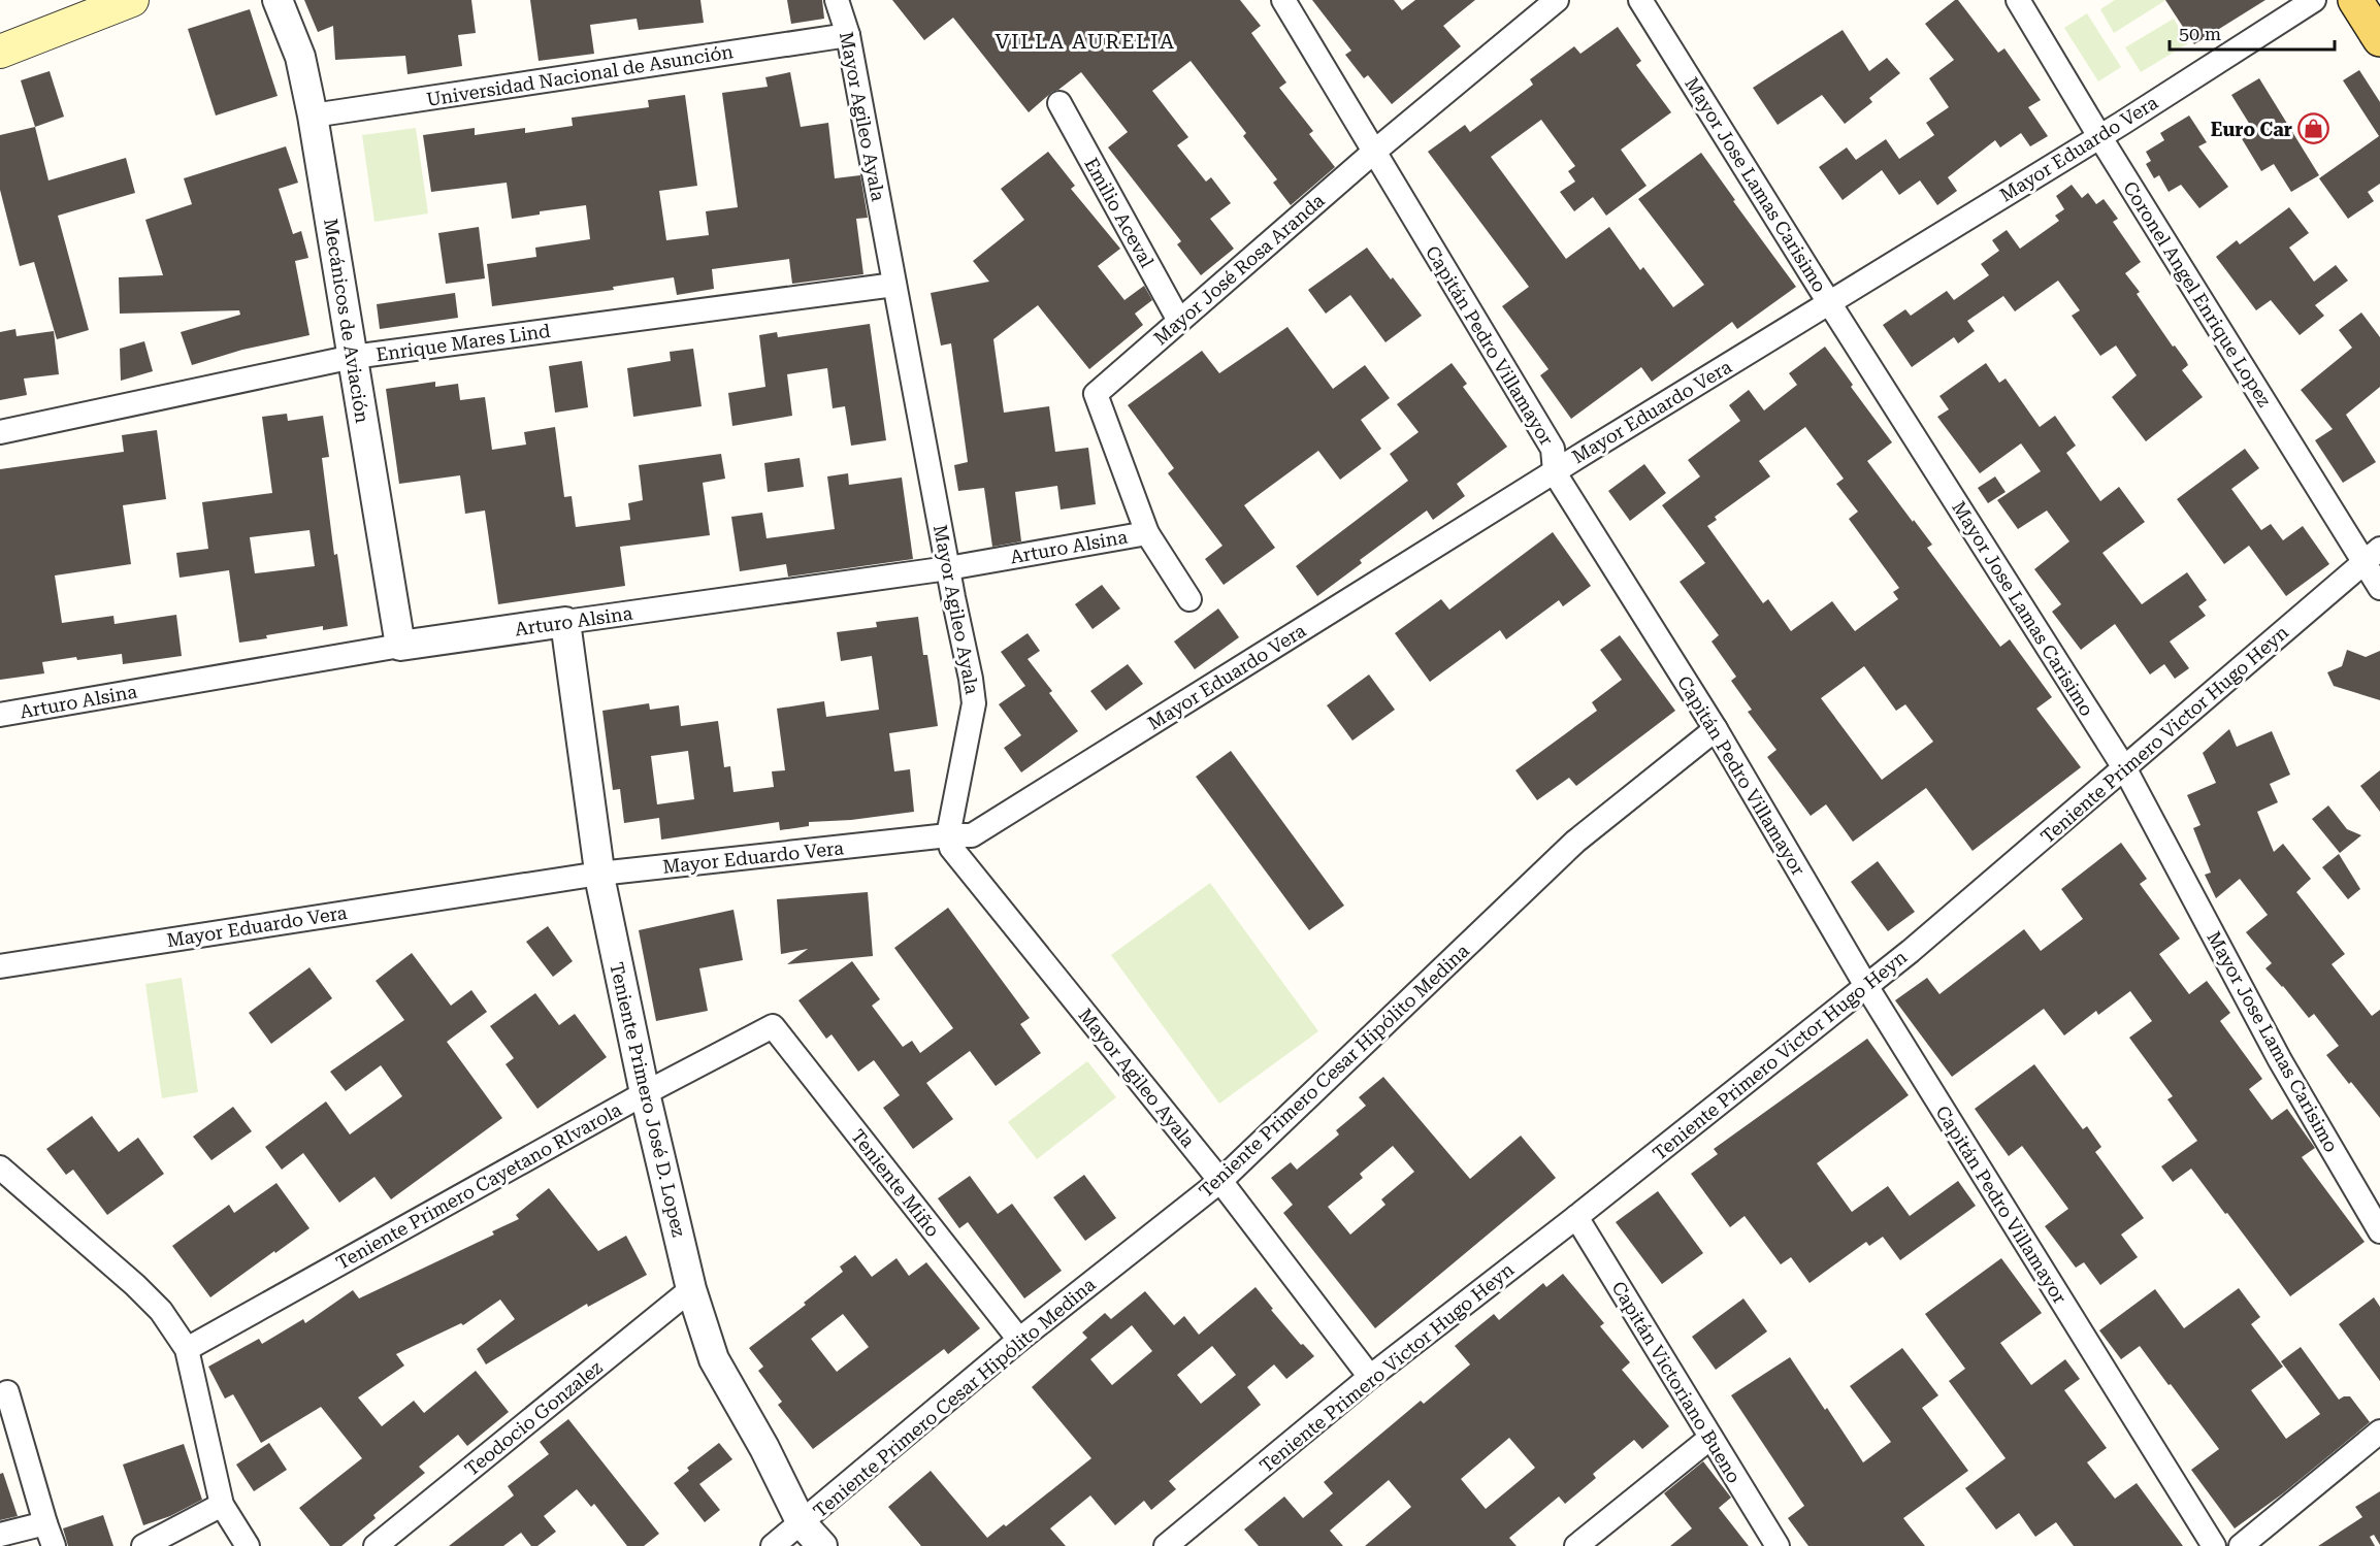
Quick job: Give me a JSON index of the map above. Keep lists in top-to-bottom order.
{
  "streets": {
    "street": [
      "Universidad Nacional de Asunción",
      "Mayor Agileo Ayala",
      "Mayor Eduardo Vera",
      "Mayor Jose Lamas Carisimo",
      "Emilio Aceval",
      "Mayor José Rosa Aranda",
      "Coronel Angel Enrique Lopez",
      "Mecánicos de Aviación",
      "Enrique Mares Lind",
      "Capitán Pedro Villamayor",
      "Arturo Alsina",
      "Teniente Primero Victor Hugo Heyn",
      "Teniente Primero Cesar Hipólito Medina",
      "Teniente Primero José D. Lopez",
      "Teniente Miño",
      "Teniente Primero Cayetano RIvarola",
      "Capitán Victoriano Bueno",
      "Teodocio Gonzalez"
    ]
  },
  "crossings": [
    ["Universidad Nacional de Asunción", "Mayor Agileo Ayala"],
    ["Universidad Nacional de Asunción", "Mecánicos de Aviación"],
    ["Mayor Agileo Ayala", "Mayor Eduardo Vera"],
    ["Mayor Agileo Ayala", "Enrique Mares Lind"],
    ["Mayor Agileo Ayala", "Arturo Alsina"],
    ["Mayor Agileo Ayala", "Teniente Primero Victor Hugo Heyn"],
    ["Mayor Agileo Ayala", "Teniente Primero Cesar Hipólito Medina"],
    ["Mayor Eduardo Vera", "Mayor Jose Lamas Carisimo"],
    ["Mayor Eduardo Vera", "Coronel Angel Enrique Lopez"],
    ["Mayor Eduardo Vera", "Capitán Pedro Villamayor"],
    ["Mayor Eduardo Vera", "Teniente Primero José D. Lopez"],
    ["Mayor Jose Lamas Carisimo", "Teniente Primero Victor Hugo Heyn"],
    ["Emilio Aceval", "Mayor José Rosa Aranda"],
    ["Mayor José Rosa Aranda", "Capitán Pedro Villamayor"],
    ["Mayor José Rosa Aranda", "Arturo Alsina"],
    ["Coronel Angel Enrique Lopez", "Teniente Primero Victor Hugo Heyn"],
    ["Mecánicos de Aviación", "Enrique Mares Lind"],
    ["Mecánicos de Aviación", "Arturo Alsina"],
    ["Capitán Pedro Villamayor", "Teniente Primero Victor Hugo Heyn"],
    ["Capitán Pedro Villamayor", "Teniente Primero Cesar Hipólito Medina"],
    ["Arturo Alsina", "Teniente Primero José D. Lopez"],
    ["Teniente Primero Victor Hugo Heyn", "Capitán Victoriano Bueno"],
    ["Teniente Primero Cesar Hipólito Medina", "Teniente Primero José D. Lopez"],
    ["Teniente Primero Cesar Hipólito Medina", "Teniente Miño"],
    ["Teniente Primero José D. Lopez", "Teniente Primero Cayetano RIvarola"],
    ["Teniente Primero José D. Lopez", "Teodocio Gonzalez"],
    ["Teniente Miño", "Teniente Primero Cayetano RIvarola"]
  ],
  "districts": ["VILLA AURELIA"],
  "places": {
    "shop": ["Euro Car"]
  },
  "scale_bar": "50 m"
}
